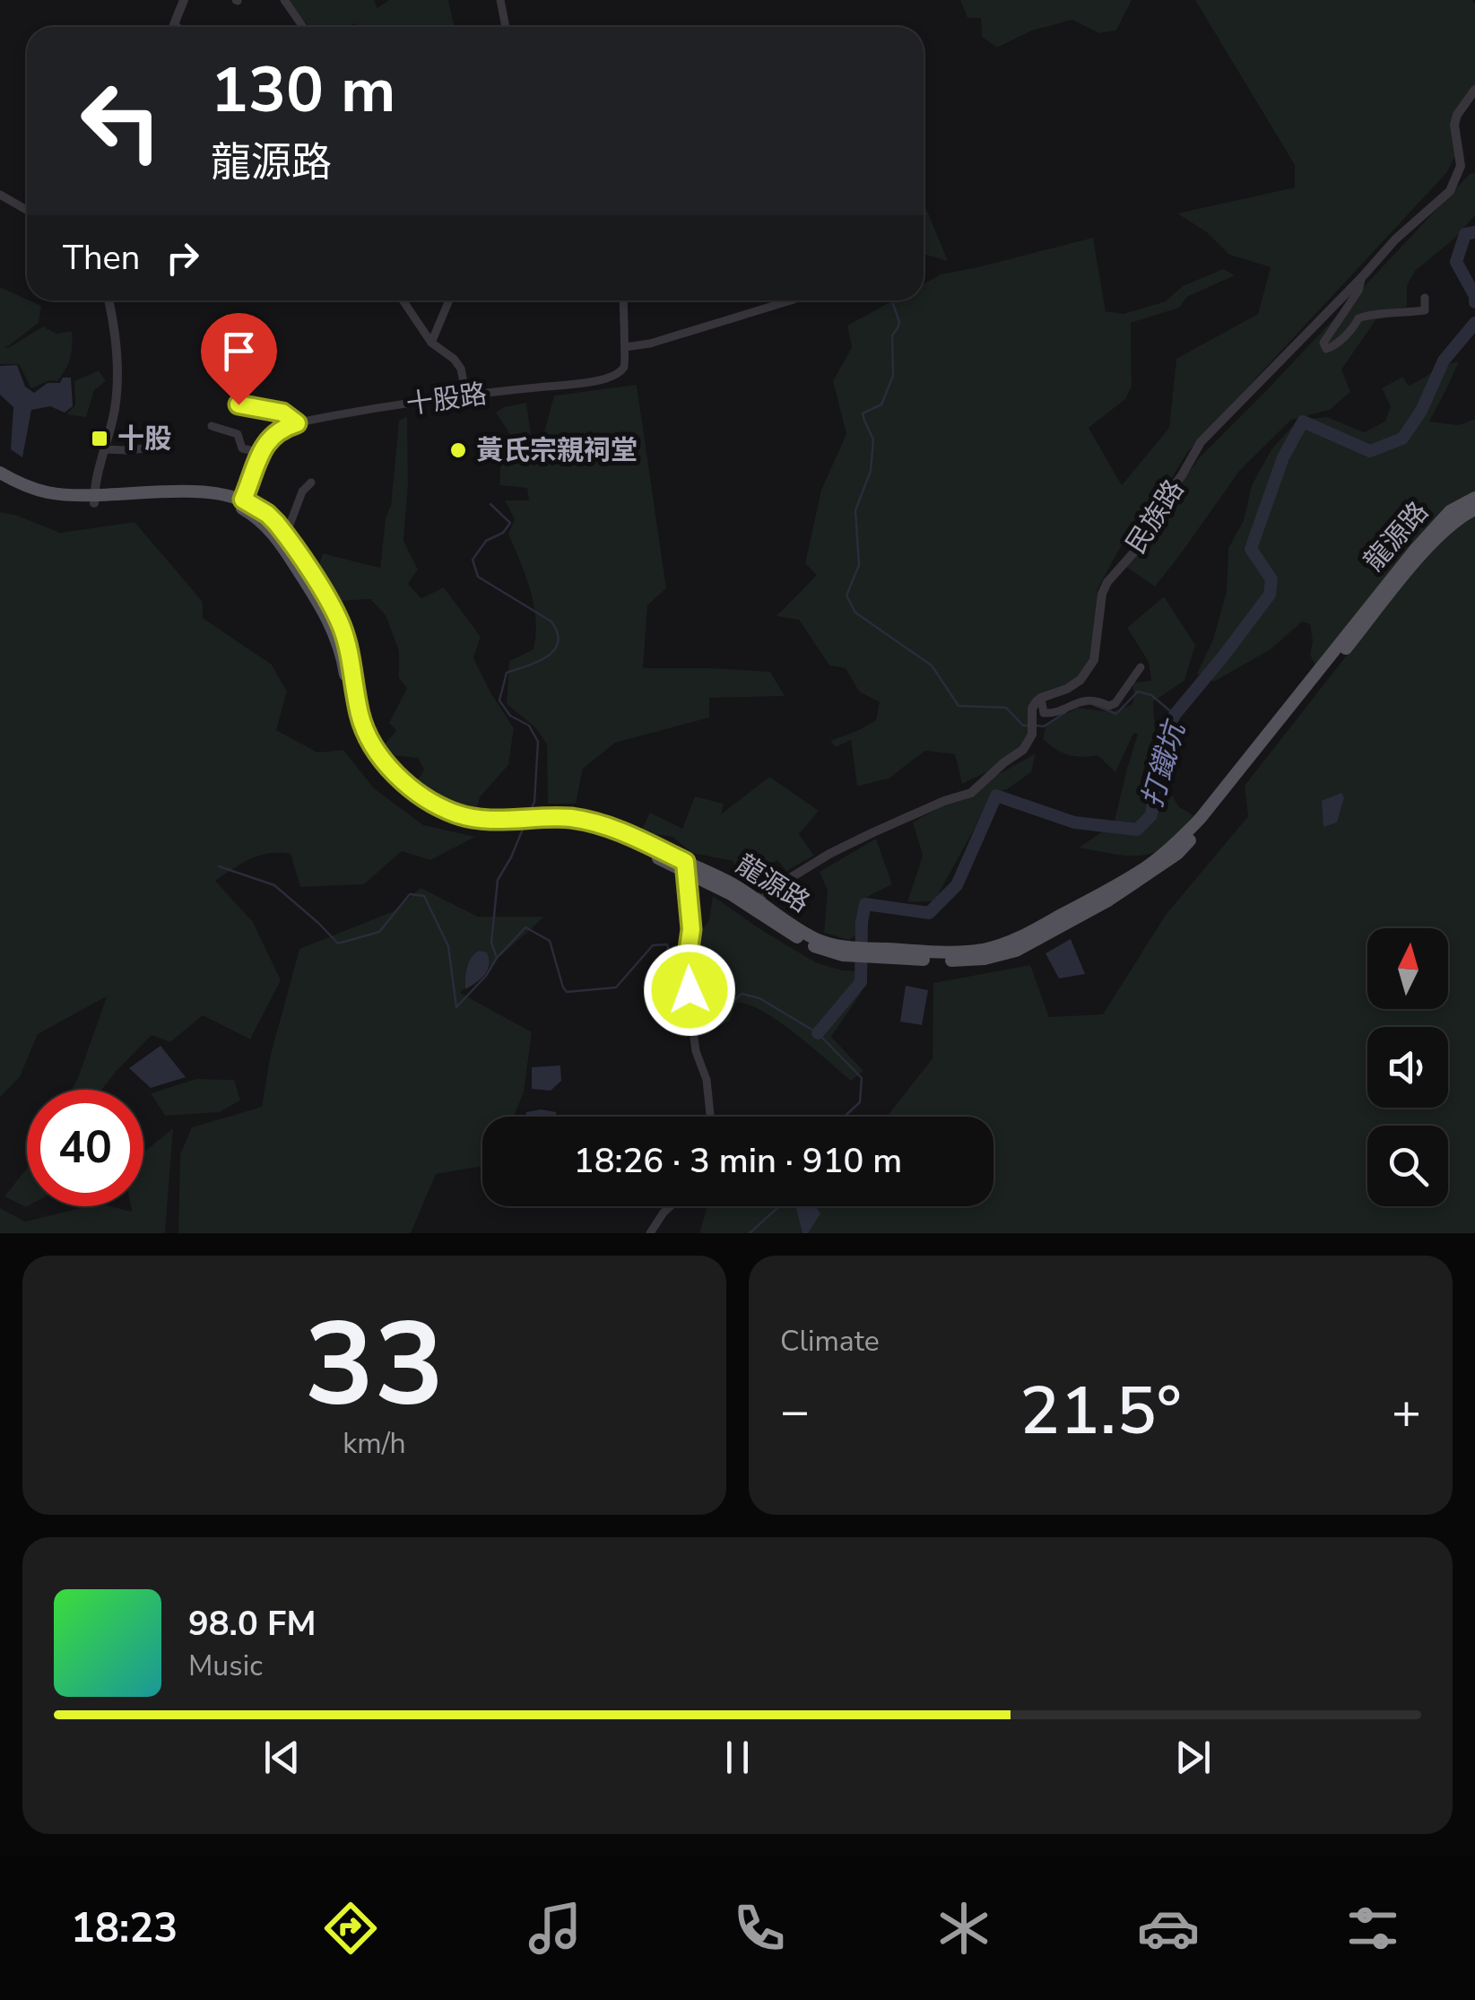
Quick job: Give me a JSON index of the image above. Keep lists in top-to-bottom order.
{
  "streets": {
    "main road": ["龍源路"],
    "street": ["十股路", "民族路"]
  },
  "water": ["打鐵坑"],
  "places": {
    "transit": ["十股"],
    "other": ["黃氏宗親祠堂"]
  },
  "north": "top",
  "page": {
    "turn": ["130 m", "龍源路"],
    "then": "Then",
    "limit": "40",
    "trip": "18:26 · 3 min · 910 m",
    "tile": [
      ["33", "km/h"],
      "Climate"
    ],
    "heat": ["−", "21.5°", "+"],
    "song": ["98.0 FM", "Music"],
    "tabs": "18:23"
  }
}
